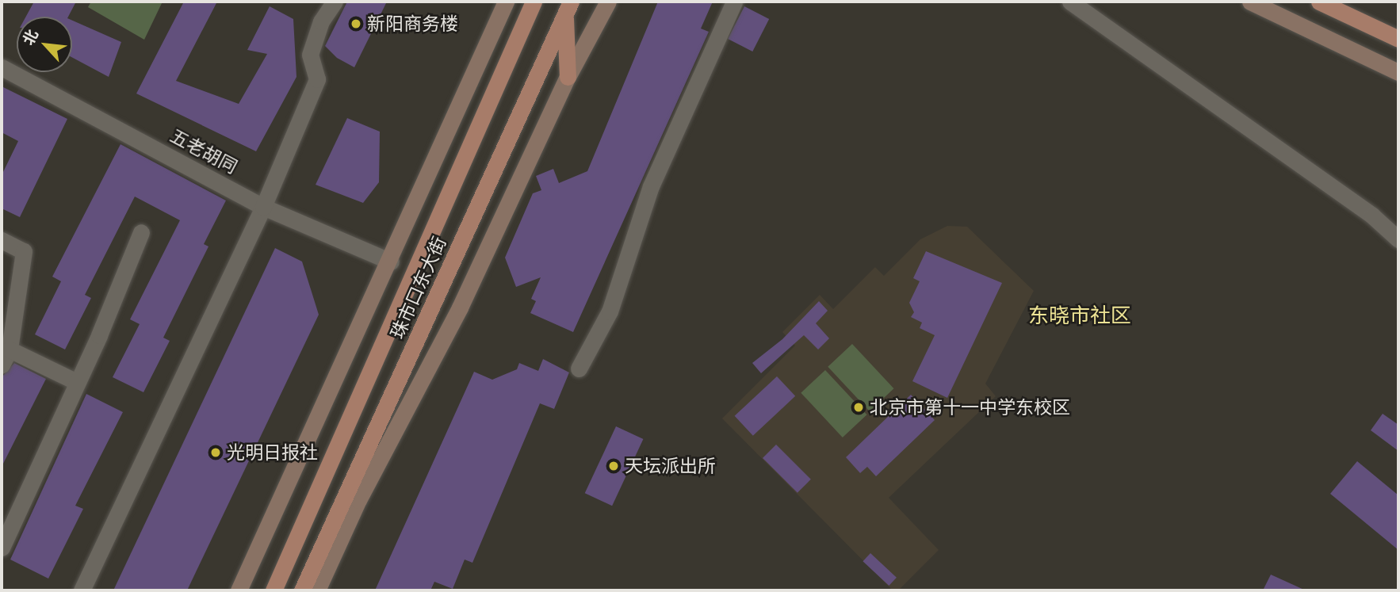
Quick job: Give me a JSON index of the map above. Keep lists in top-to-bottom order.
{
  "streets": {
    "main road": ["珠市口东大街"],
    "street": ["五老胡同"]
  },
  "crossings": [
    ["五老胡同", "珠市口东大街"]
  ],
  "districts": ["东晓市社区"],
  "places": [
    "新阳商务楼",
    "北京市第十一中学东校区",
    "光明日报社",
    "天坛派出所"
  ],
  "north": "top left"
}
